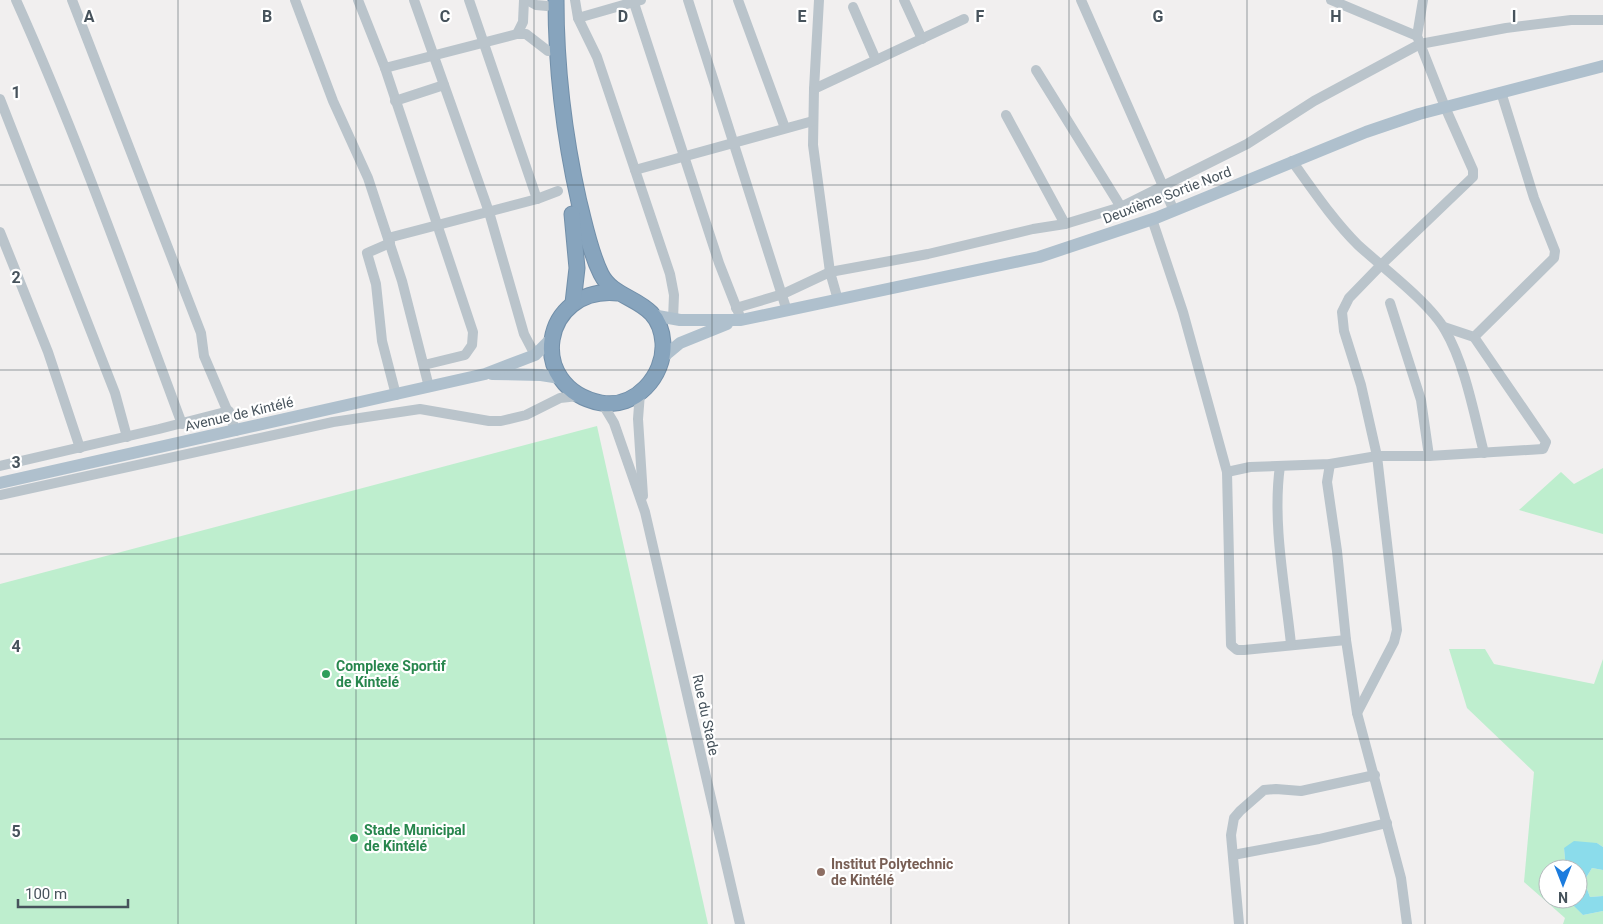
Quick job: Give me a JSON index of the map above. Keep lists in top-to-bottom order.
{
  "streets": {
    "main road": ["Deuxième Sortie Nord", "Avenue de Kintélé"],
    "street": ["Rue du Stade"]
  },
  "crossings": [
    ["Deuxième Sortie Nord", "Avenue de Kintélé"],
    ["Deuxième Sortie Nord", "Rue du Stade"],
    ["Avenue de Kintélé", "Rue du Stade"]
  ],
  "places": ["Complexe Sportif de Kintelé", "Stade Municipal de Kintélé", "Institut Polytechnic de Kintélé"],
  "scale_bar": "100 m",
  "north": "bottom",
  "grid": {
    "columns": [
      "A",
      "B",
      "C",
      "D",
      "E",
      "F",
      "G",
      "H",
      "I"
    ],
    "rows": [
      "1",
      "2",
      "3",
      "4",
      "5"
    ]
  }
}
